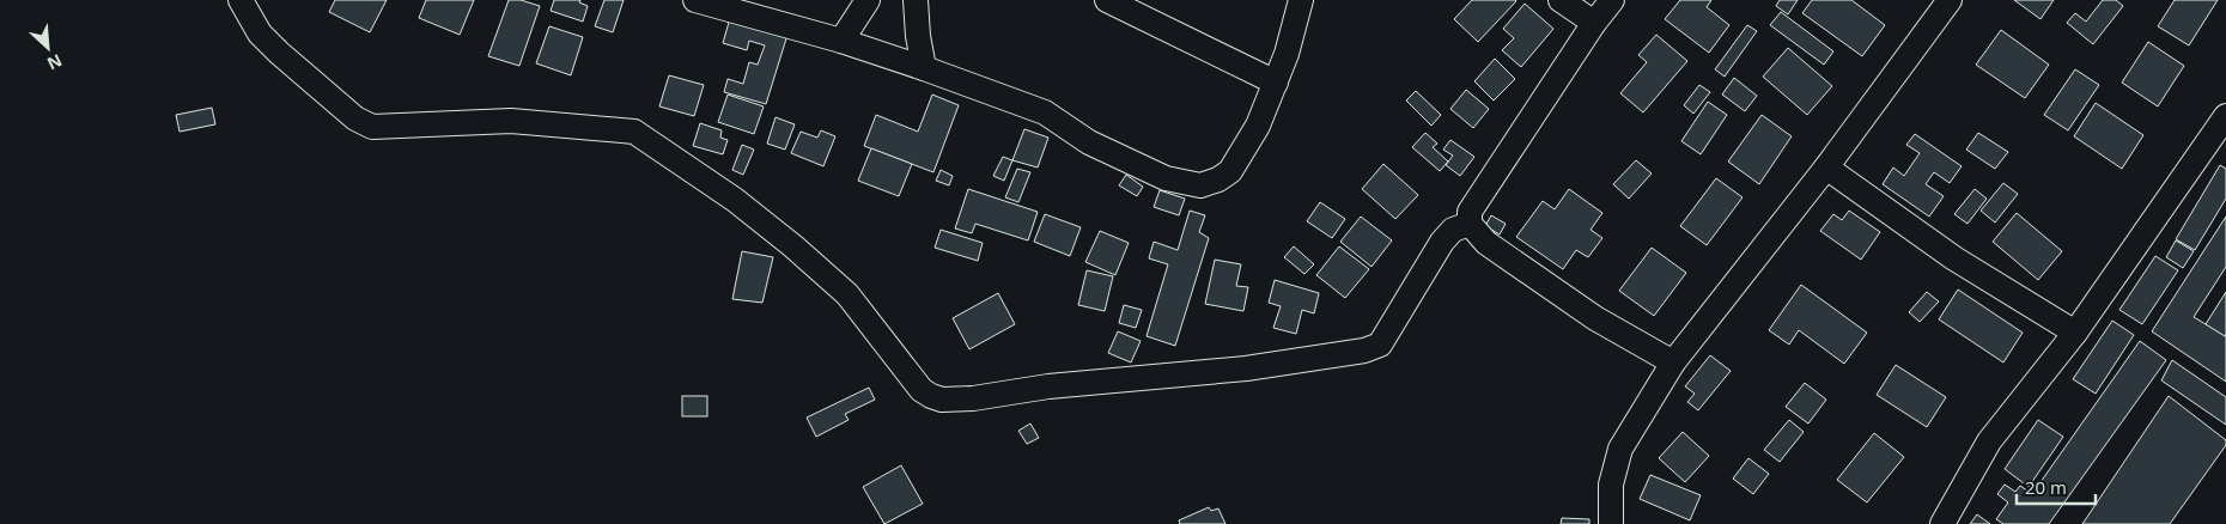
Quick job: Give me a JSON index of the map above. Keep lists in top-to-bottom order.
{
  "scale_bar": "20 m",
  "north": "bottom right"
}
